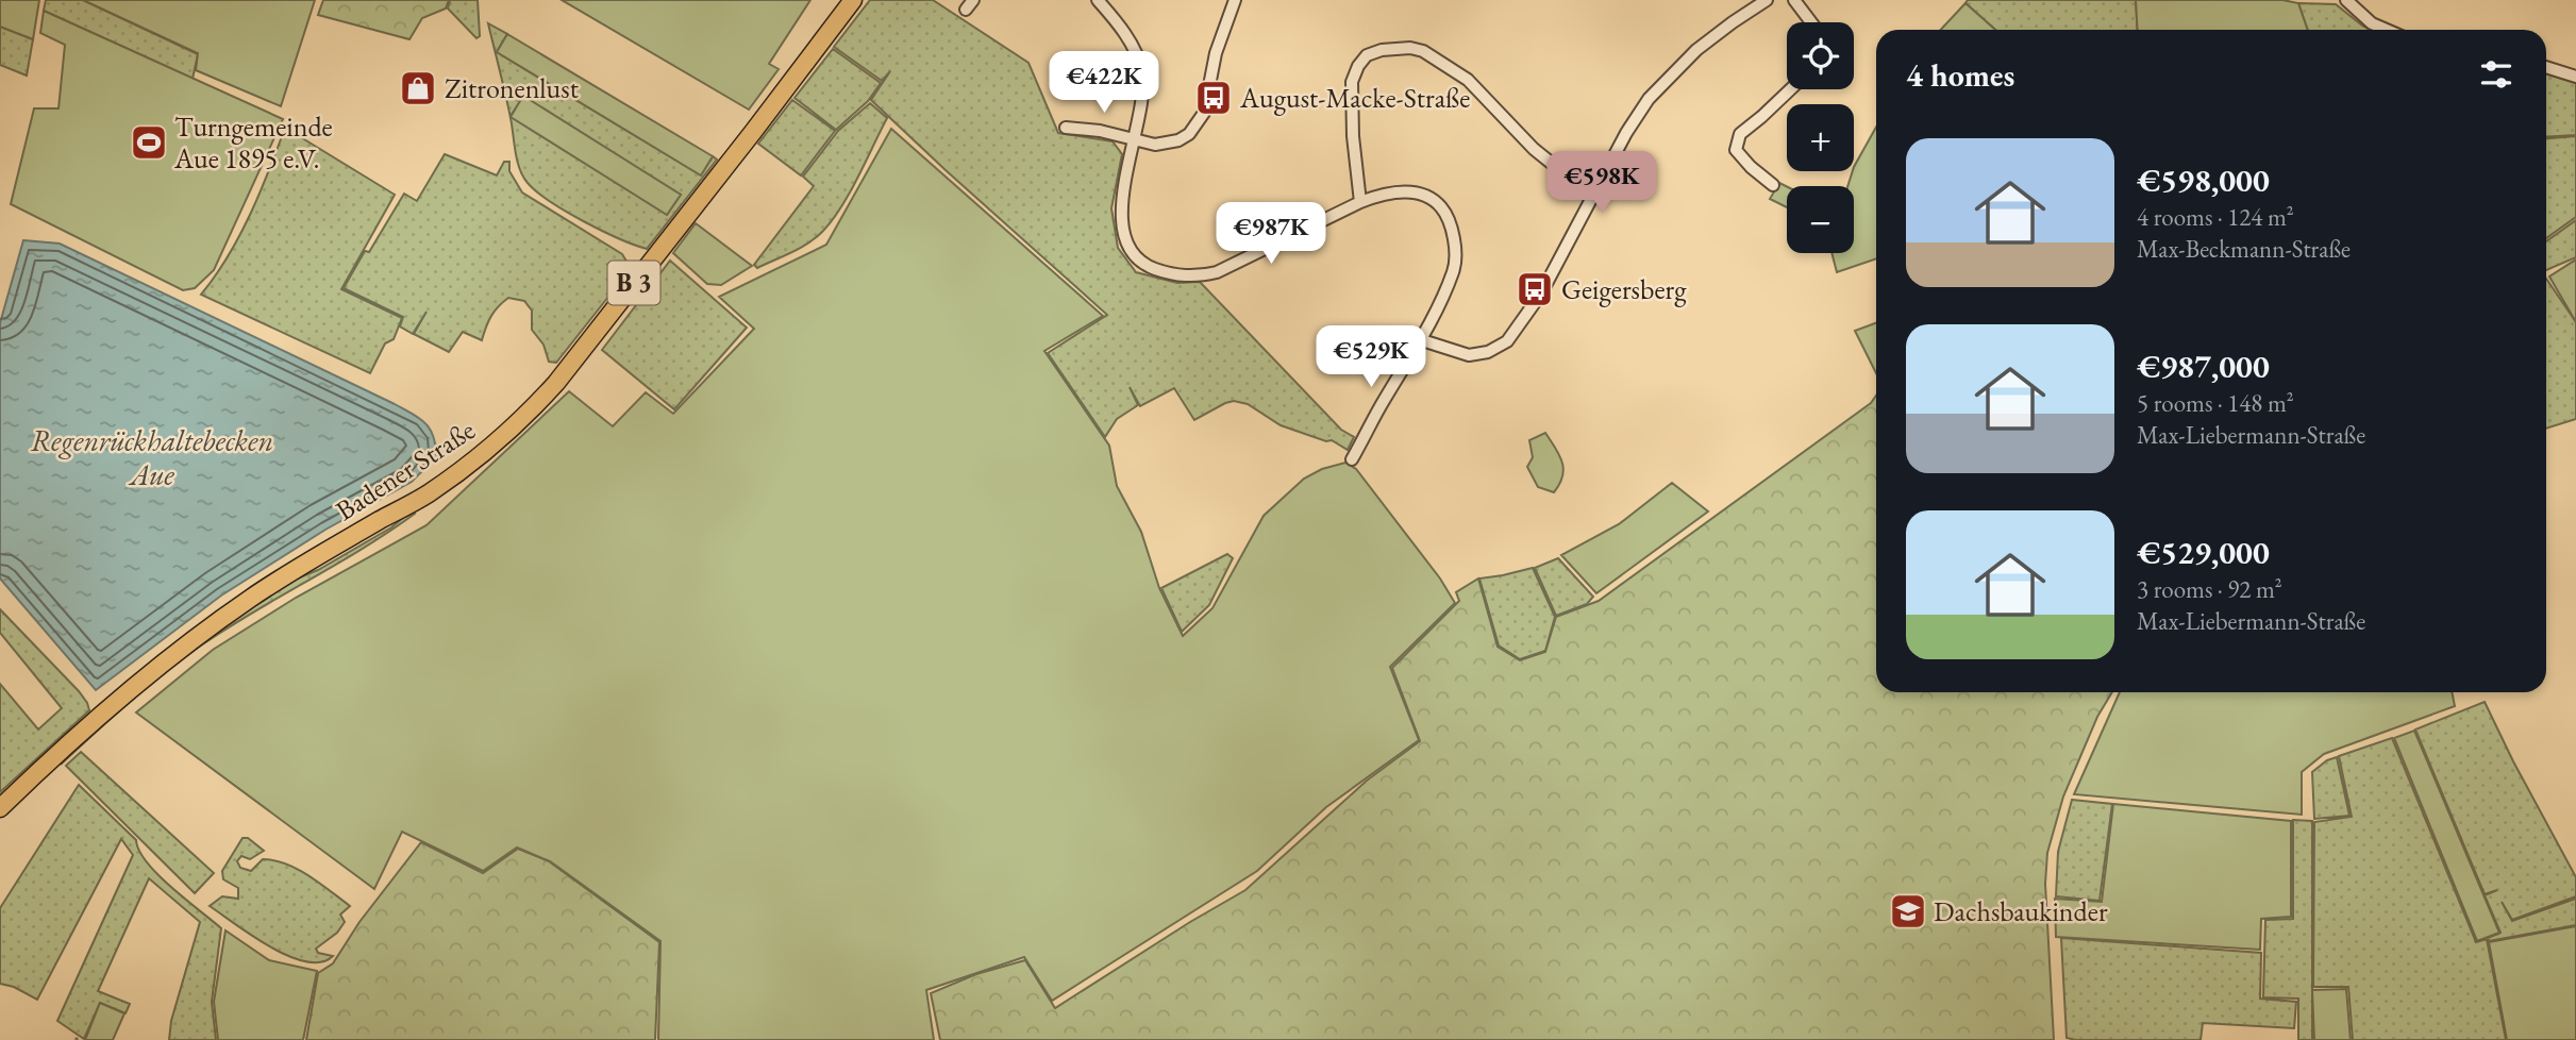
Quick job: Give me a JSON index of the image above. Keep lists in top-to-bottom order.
{
  "streets": {
    "main road": ["B 3", "Badener Straße"]
  },
  "water": ["Regenrückhaltebecken Aue"],
  "places": {
    "shop": ["Zitronenlust"],
    "bus stop": ["August-Macke-Straße", "Geigersberg"],
    "sports": ["Turngemeinde Aue 1895 e.V."],
    "school or university": ["Dachsbaukinder"]
  },
  "page": {
    "map_buttons": ["+", "−"],
    "heading": "4 homes",
    "price": [
      "€422K",
      "€598K",
      "€987K",
      "€529K"
    ],
    "list": [
      {
        "name": "€598,000",
        "note": "4 rooms · 124 m² · Max-Beckmann-Straße"
      },
      {
        "name": "€987,000",
        "note": "5 rooms · 148 m² · Max-Liebermann-Straße"
      },
      {
        "name": "€529,000",
        "note": "3 rooms · 92 m² · Max-Liebermann-Straße"
      }
    ]
  }
}
